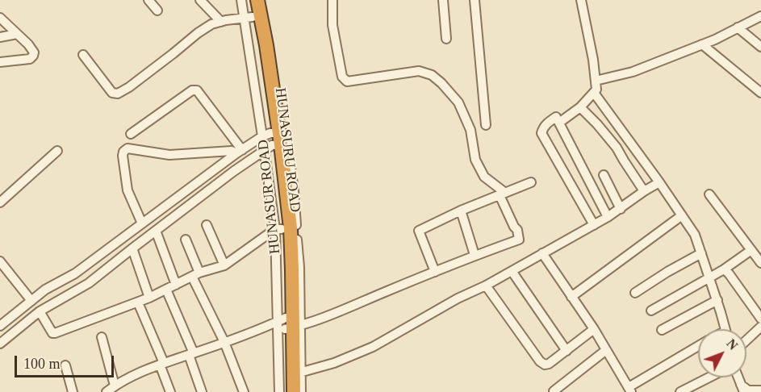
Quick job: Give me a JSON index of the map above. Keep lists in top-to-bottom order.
{
  "streets": {
    "highway": ["HUNASURU ROAD", "HUNASUR ROAD"]
  },
  "crossings": [
    ["HUNASURU ROAD", "HUNASUR ROAD"]
  ],
  "scale_bar": "100 m",
  "north": "top right"
}
